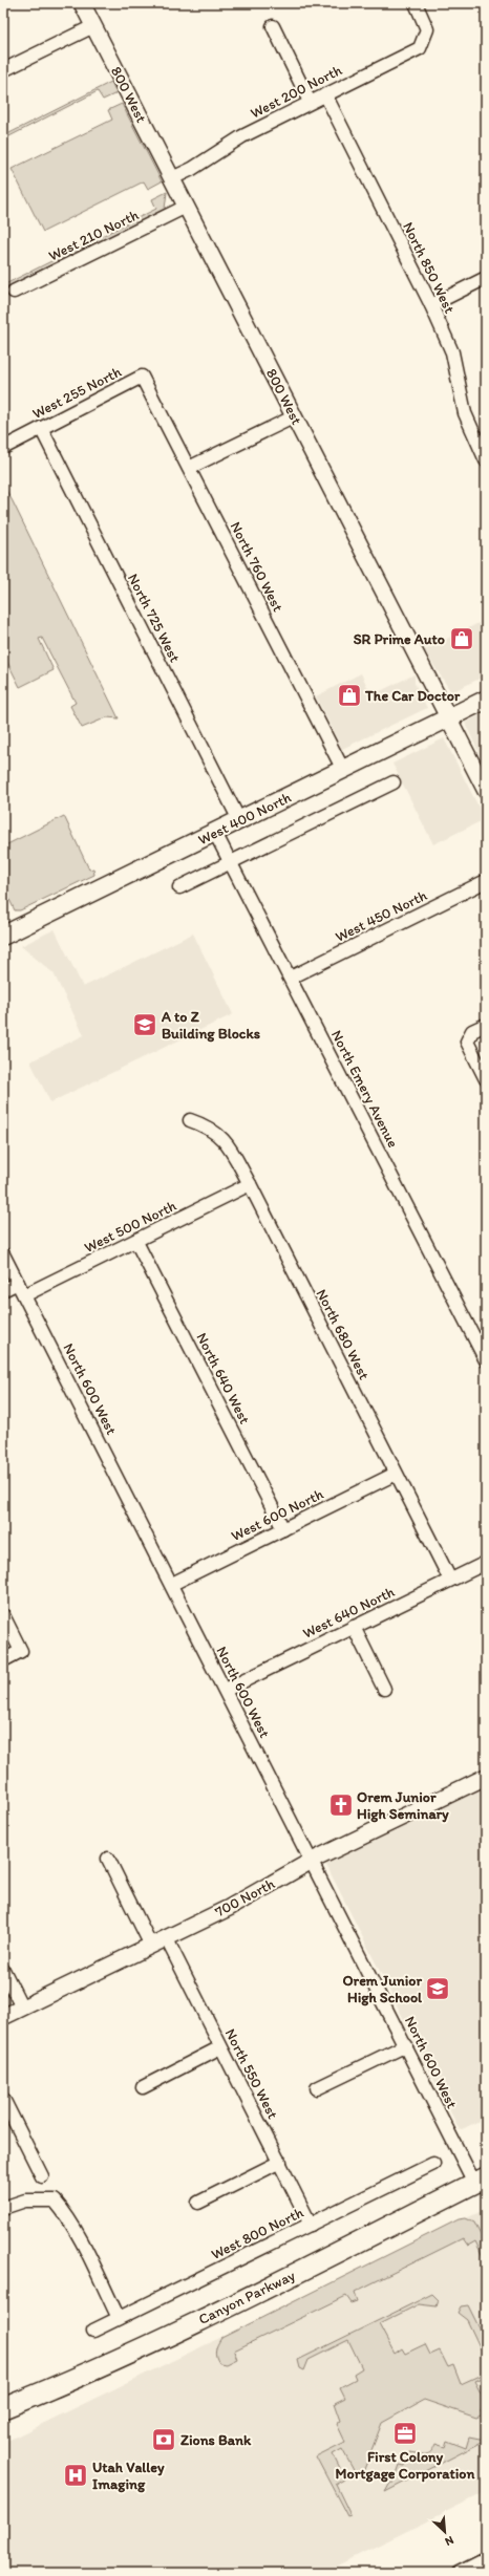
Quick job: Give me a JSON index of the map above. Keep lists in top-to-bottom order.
{
  "streets": {
    "highway": ["Canyon Parkway"],
    "main road": ["West 400 North"],
    "street": [
      "West 200 North",
      "800 West",
      "West 210 North",
      "North 850 West",
      "West 255 North",
      "North 760 West",
      "North 725 West",
      "West 450 North",
      "North Emery Avenue",
      "West 500 North",
      "North 680 West",
      "North 640 West",
      "North 600 West",
      "West 600 North",
      "West 640 North",
      "700 North",
      "North 550 West",
      "West 800 North"
    ]
  },
  "crossings": [
    ["West 200 North", "800 West"],
    ["West 200 North", "North 850 West"],
    ["800 West", "West 210 North"],
    ["800 West", "West 400 North"],
    ["West 255 North", "North 760 West"],
    ["West 255 North", "North 725 West"],
    ["North 760 West", "West 400 North"],
    ["North 725 West", "West 400 North"],
    ["West 400 North", "North Emery Avenue"],
    ["West 450 North", "North Emery Avenue"],
    ["West 500 North", "North 680 West"],
    ["West 500 North", "North 640 West"],
    ["West 500 North", "North 600 West"],
    ["North 680 West", "West 600 North"],
    ["North 680 West", "West 640 North"],
    ["North 640 West", "West 600 North"],
    ["North 600 West", "West 600 North"],
    ["North 600 West", "West 640 North"],
    ["North 600 West", "700 North"],
    ["North 600 West", "Canyon Parkway"],
    ["700 North", "North 550 West"],
    ["North 550 West", "West 800 North"]
  ],
  "places": {
    "shop": ["SR Prime Auto", "The Car Doctor"],
    "school or university": ["A to Z Building Blocks", "Orem Junior High School"],
    "church": ["Orem Junior High Seminary"],
    "office": ["First Colony Mortgage Corporation"],
    "bank": ["Zions Bank"],
    "hospital": ["Utah Valley Imaging"]
  },
  "north": "bottom right"
}
